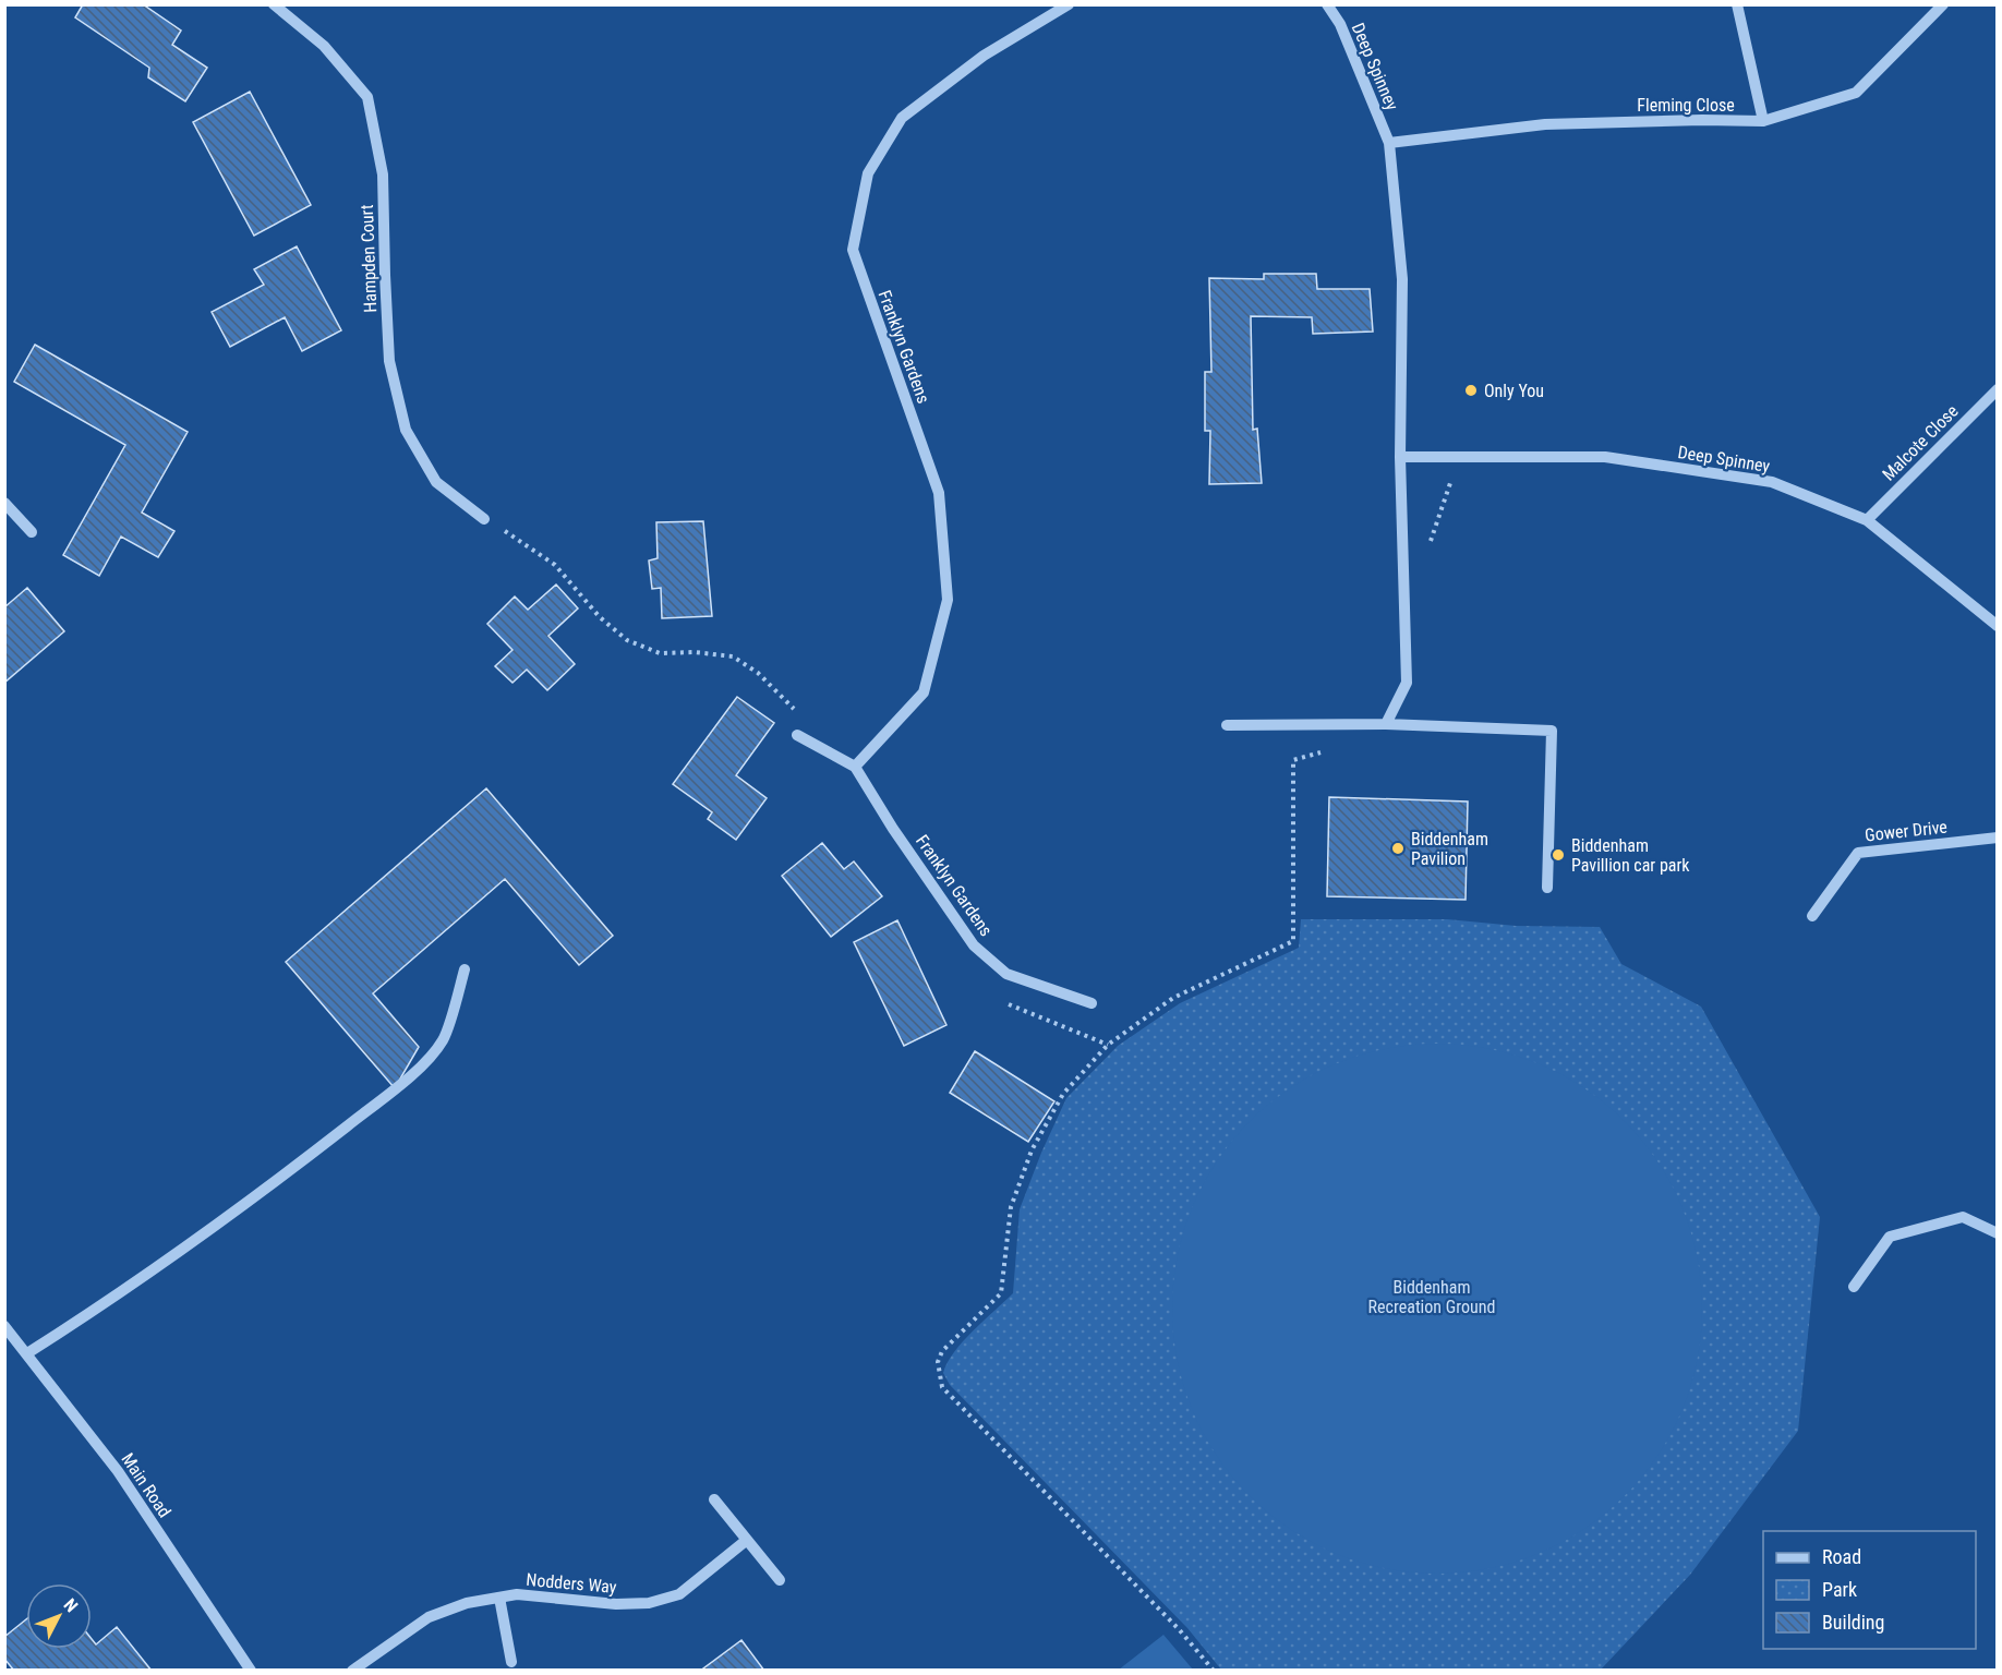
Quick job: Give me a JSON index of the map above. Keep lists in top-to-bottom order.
{
  "streets": {
    "street": [
      "Deep Spinney",
      "Fleming Close",
      "Hampden Court",
      "Franklyn Gardens",
      "Malcote Close",
      "Gower Drive",
      "Main Road",
      "Nodders Way"
    ]
  },
  "crossings": [
    ["Deep Spinney", "Fleming Close"],
    ["Deep Spinney", "Malcote Close"]
  ],
  "parks": ["Biddenham Recreation Ground"],
  "places": ["Only You", "Biddenham Pavilion", "Biddenham Pavillion car park"],
  "legend": ["Road", "Park", "Building"],
  "north": "top right"
}
